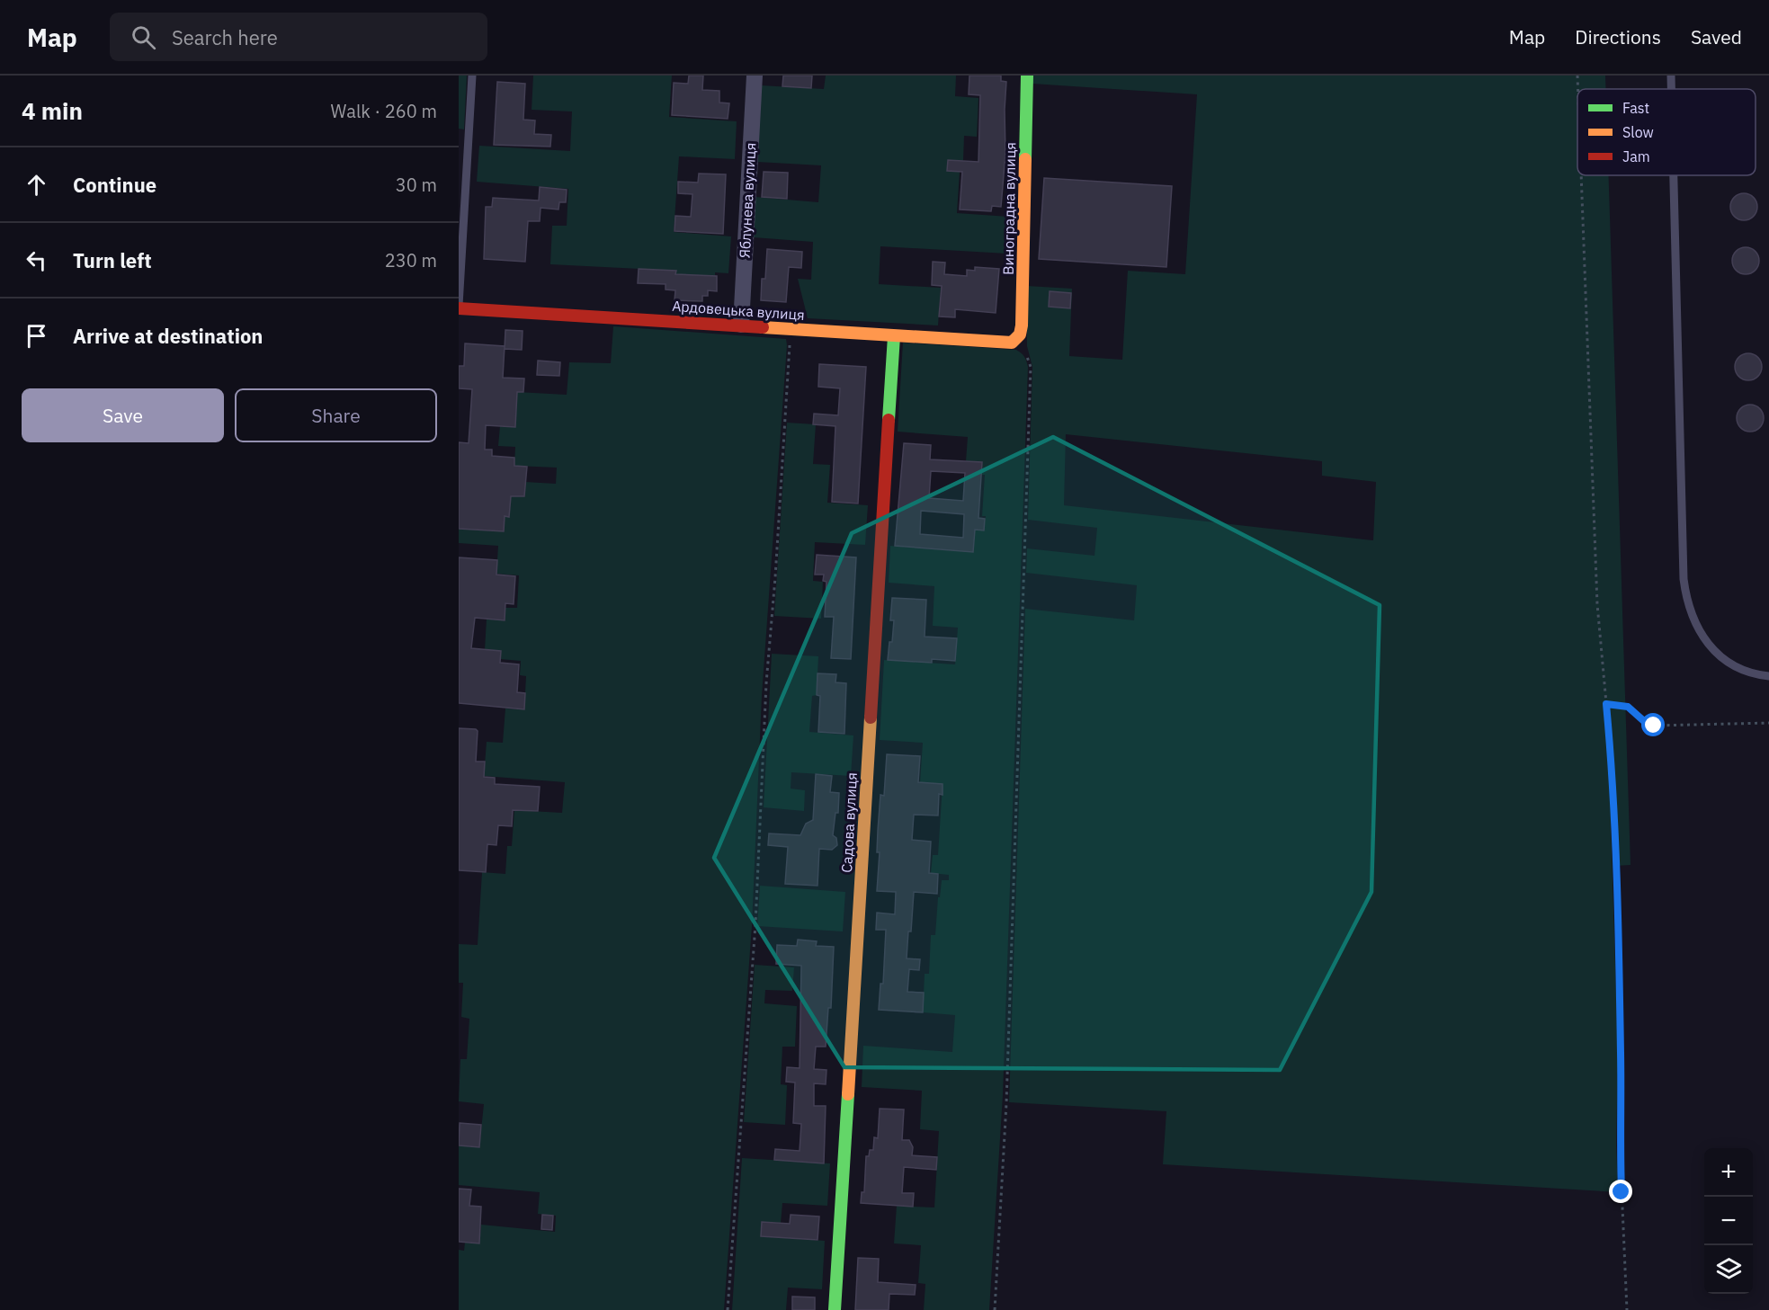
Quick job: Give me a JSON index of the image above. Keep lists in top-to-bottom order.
{
  "streets": {
    "street": [
      "Яблунева вулиця",
      "Виноградна вулиця",
      "Ардовецька вулиця",
      "Садова вулиця"
    ]
  },
  "crossings": [
    ["Яблунева вулиця", "Ардовецька вулиця"],
    ["Виноградна вулиця", "Ардовецька вулиця"],
    ["Ардовецька вулиця", "Садова вулиця"]
  ],
  "legend": ["Fast", "Slow", "Jam"],
  "page": {
    "header": "Map",
    "search": "Search here",
    "nav": ["Map", "Directions", "Saved"],
    "heading": ["4 min", "Walk · 260 m"],
    "list": [
      ["Continue", "30 m"],
      ["Turn left", "230 m"],
      "Arrive at destination"
    ],
    "buttons": ["Save", "Share"],
    "map_buttons": ["+", "−"]
  }
}
